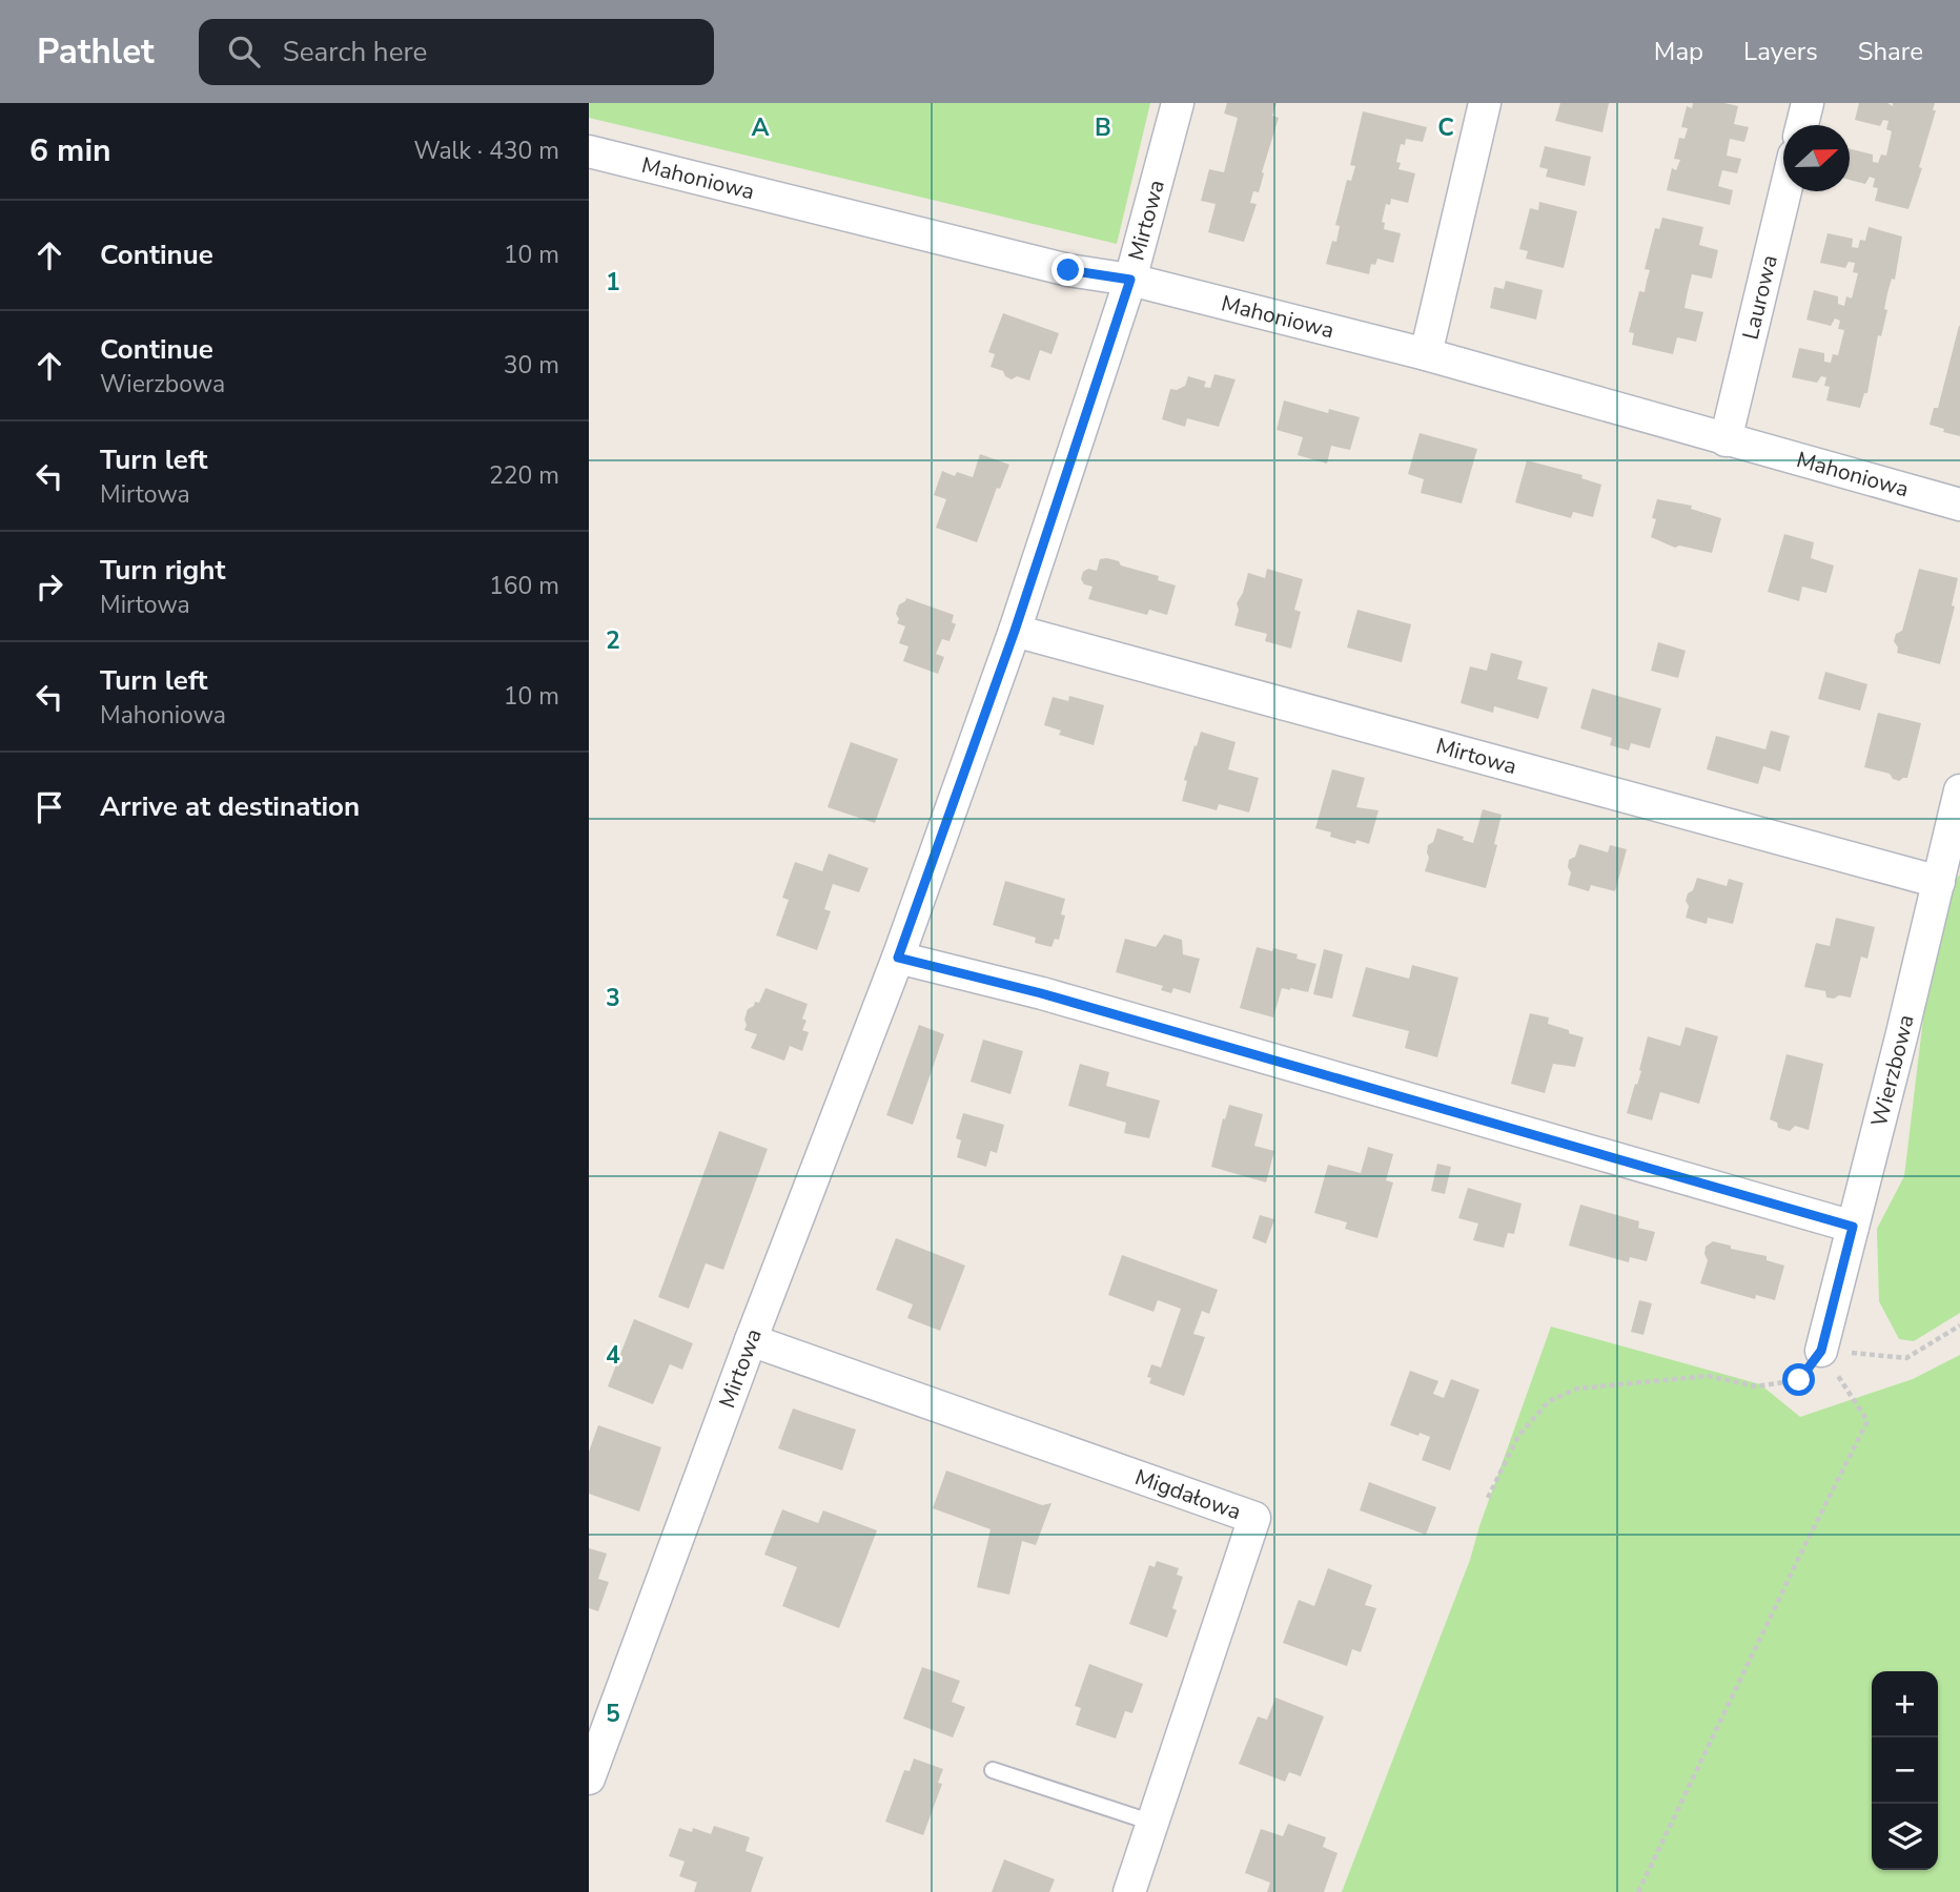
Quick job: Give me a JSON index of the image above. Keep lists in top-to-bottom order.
{
  "streets": {
    "street": [
      "Mahoniowa",
      "Mirtowa",
      "Laurowa",
      "Wierzbowa",
      "Migdałowa"
    ]
  },
  "crossings": [
    ["Mahoniowa", "Mirtowa"],
    ["Mahoniowa", "Laurowa"],
    ["Mirtowa", "Wierzbowa"],
    ["Mirtowa", "Migdałowa"]
  ],
  "north": "right",
  "page": {
    "header": "Pathlet",
    "search": "Search here",
    "nav": ["Map", "Layers", "Share"],
    "heading": ["6 min", "Walk · 430 m"],
    "list": [
      ["Continue", "10 m"],
      ["Continue", "Wierzbowa", "30 m"],
      ["Turn left", "Mirtowa", "220 m"],
      ["Turn right", "Mirtowa", "160 m"],
      ["Turn left", "Mahoniowa", "10 m"],
      "Arrive at destination"
    ],
    "map_buttons": ["+", "−"]
  },
  "grid": {
    "columns": ["A", "B", "C"],
    "rows": [
      "1",
      "2",
      "3",
      "4",
      "5"
    ]
  }
}
